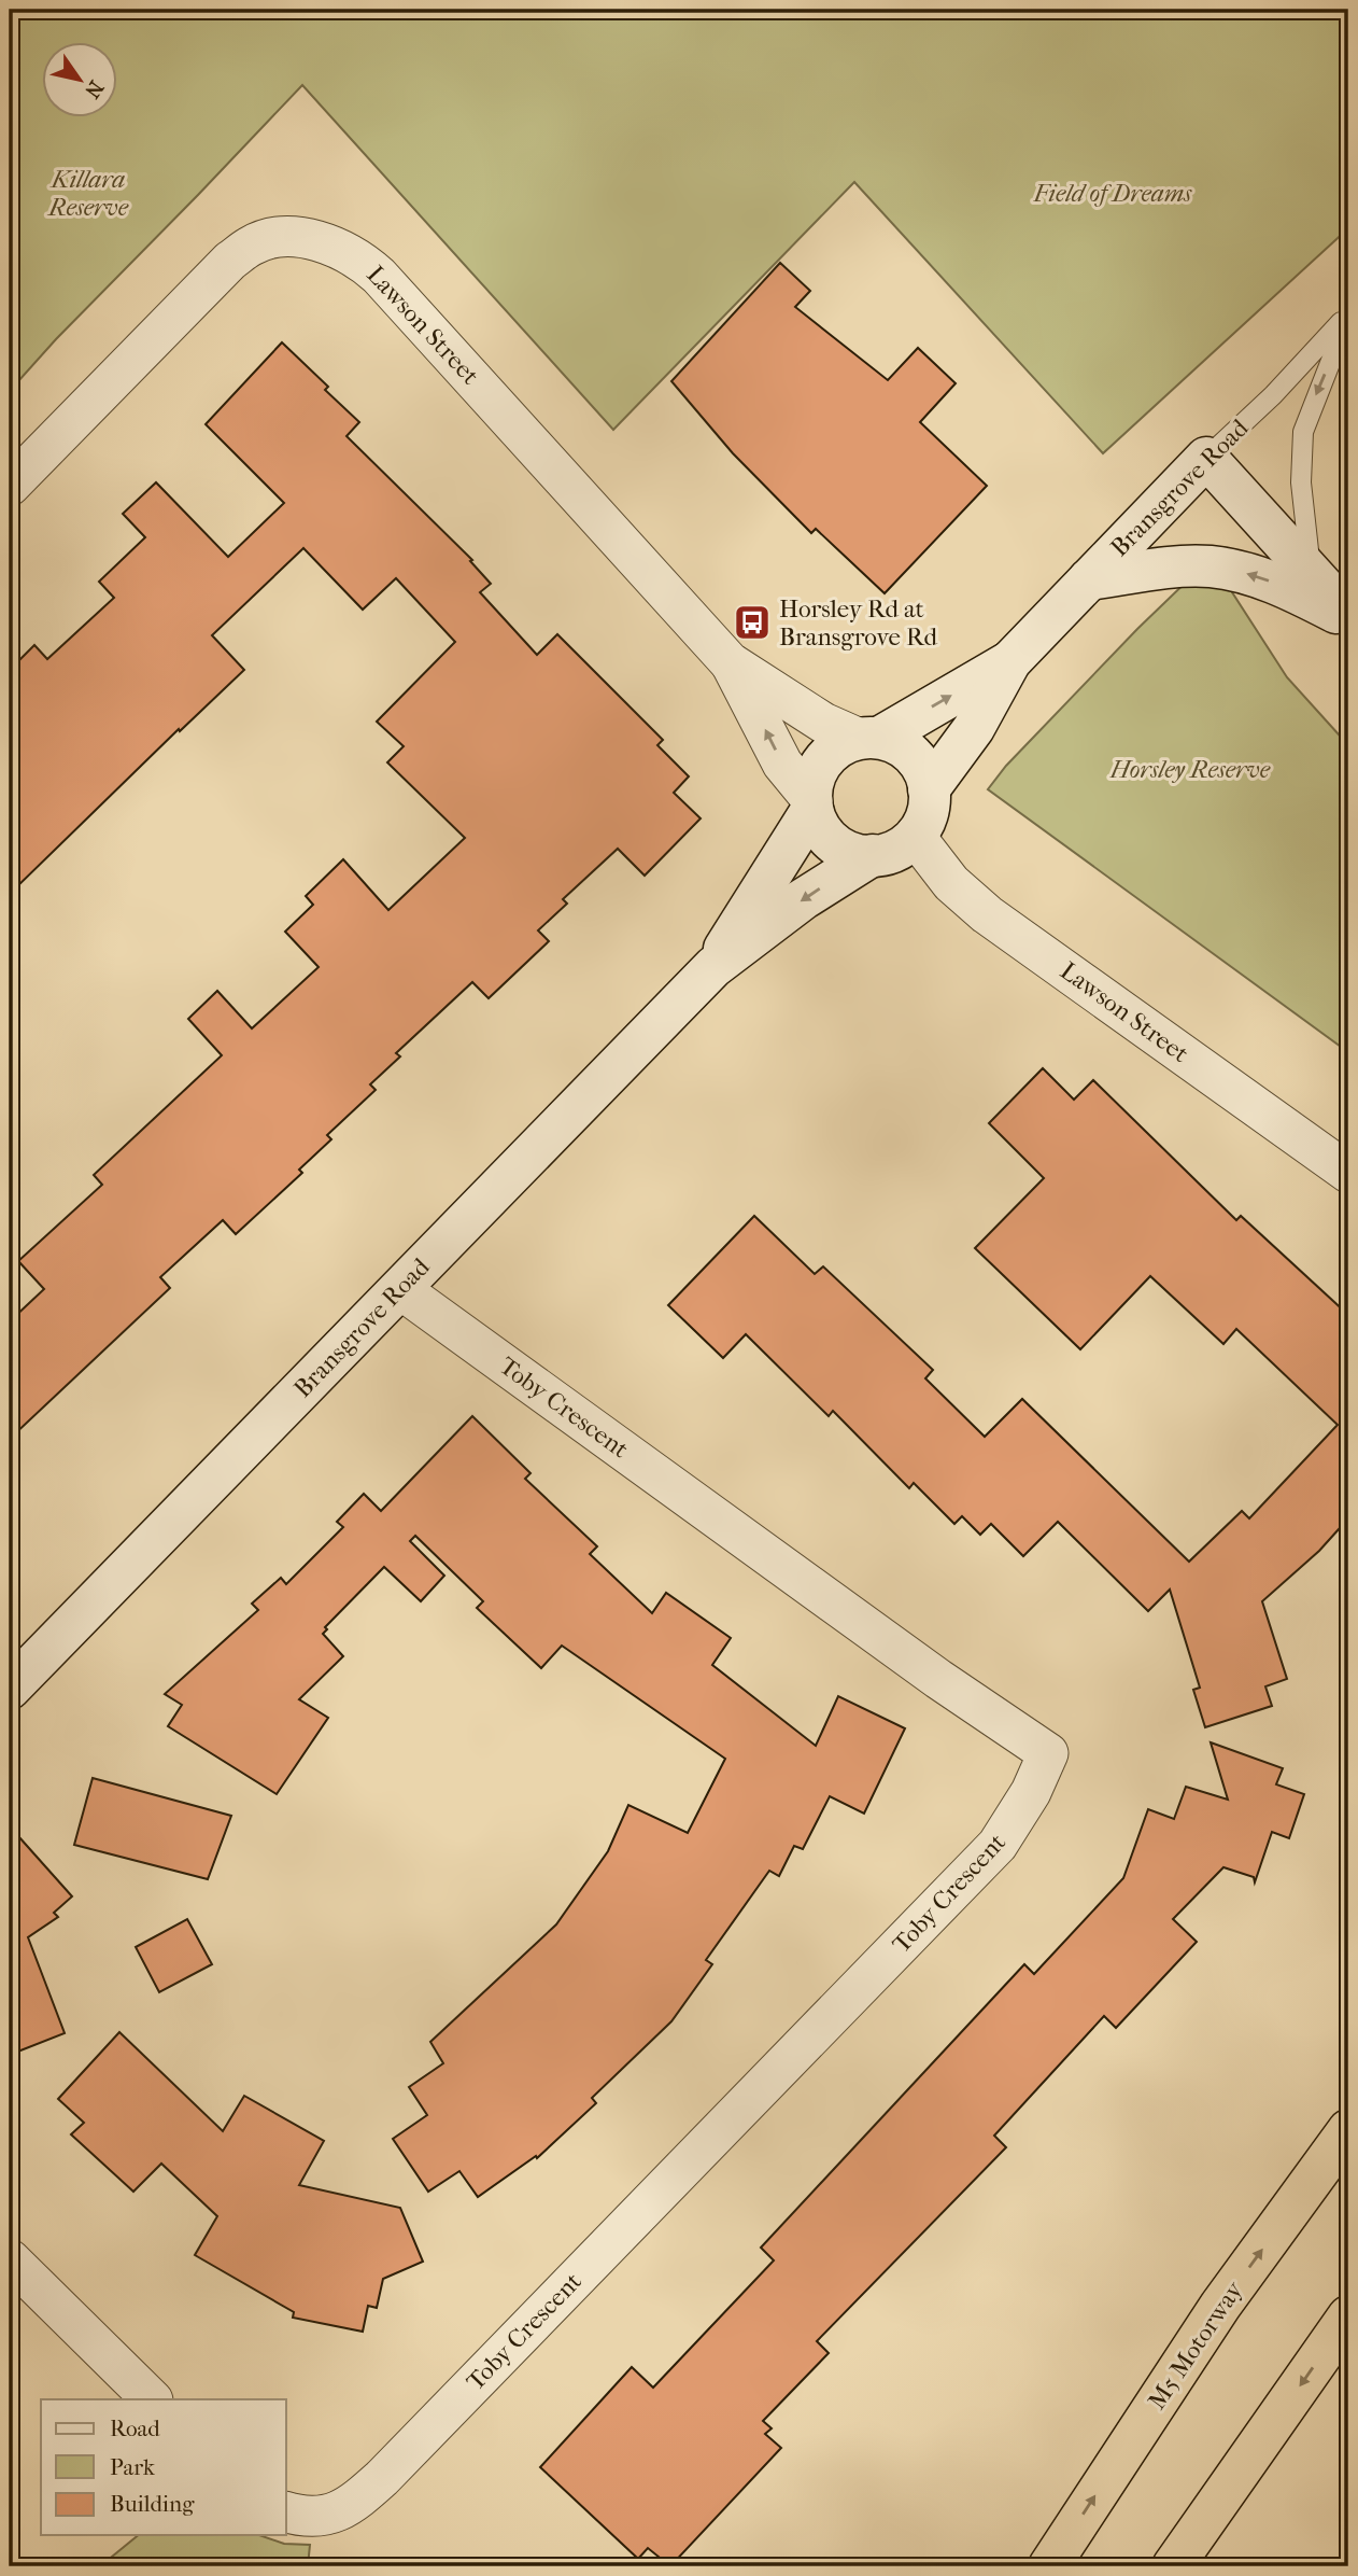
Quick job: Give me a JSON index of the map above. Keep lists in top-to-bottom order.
{
  "streets": {
    "highway": ["M5 Motorway"],
    "main road": ["Bransgrove Road"],
    "street": ["Lawson Street", "Toby Crescent"]
  },
  "crossings": [
    ["Lawson Street", "Bransgrove Road"],
    ["Bransgrove Road", "Toby Crescent"]
  ],
  "parks": ["Killara Reserve", "Field of Dreams", "Horsley Reserve"],
  "places": {
    "bus stop": ["Horsley Rd at Bransgrove Rd"]
  },
  "legend": ["Road", "Park", "Building"],
  "north": "bottom right"
}
